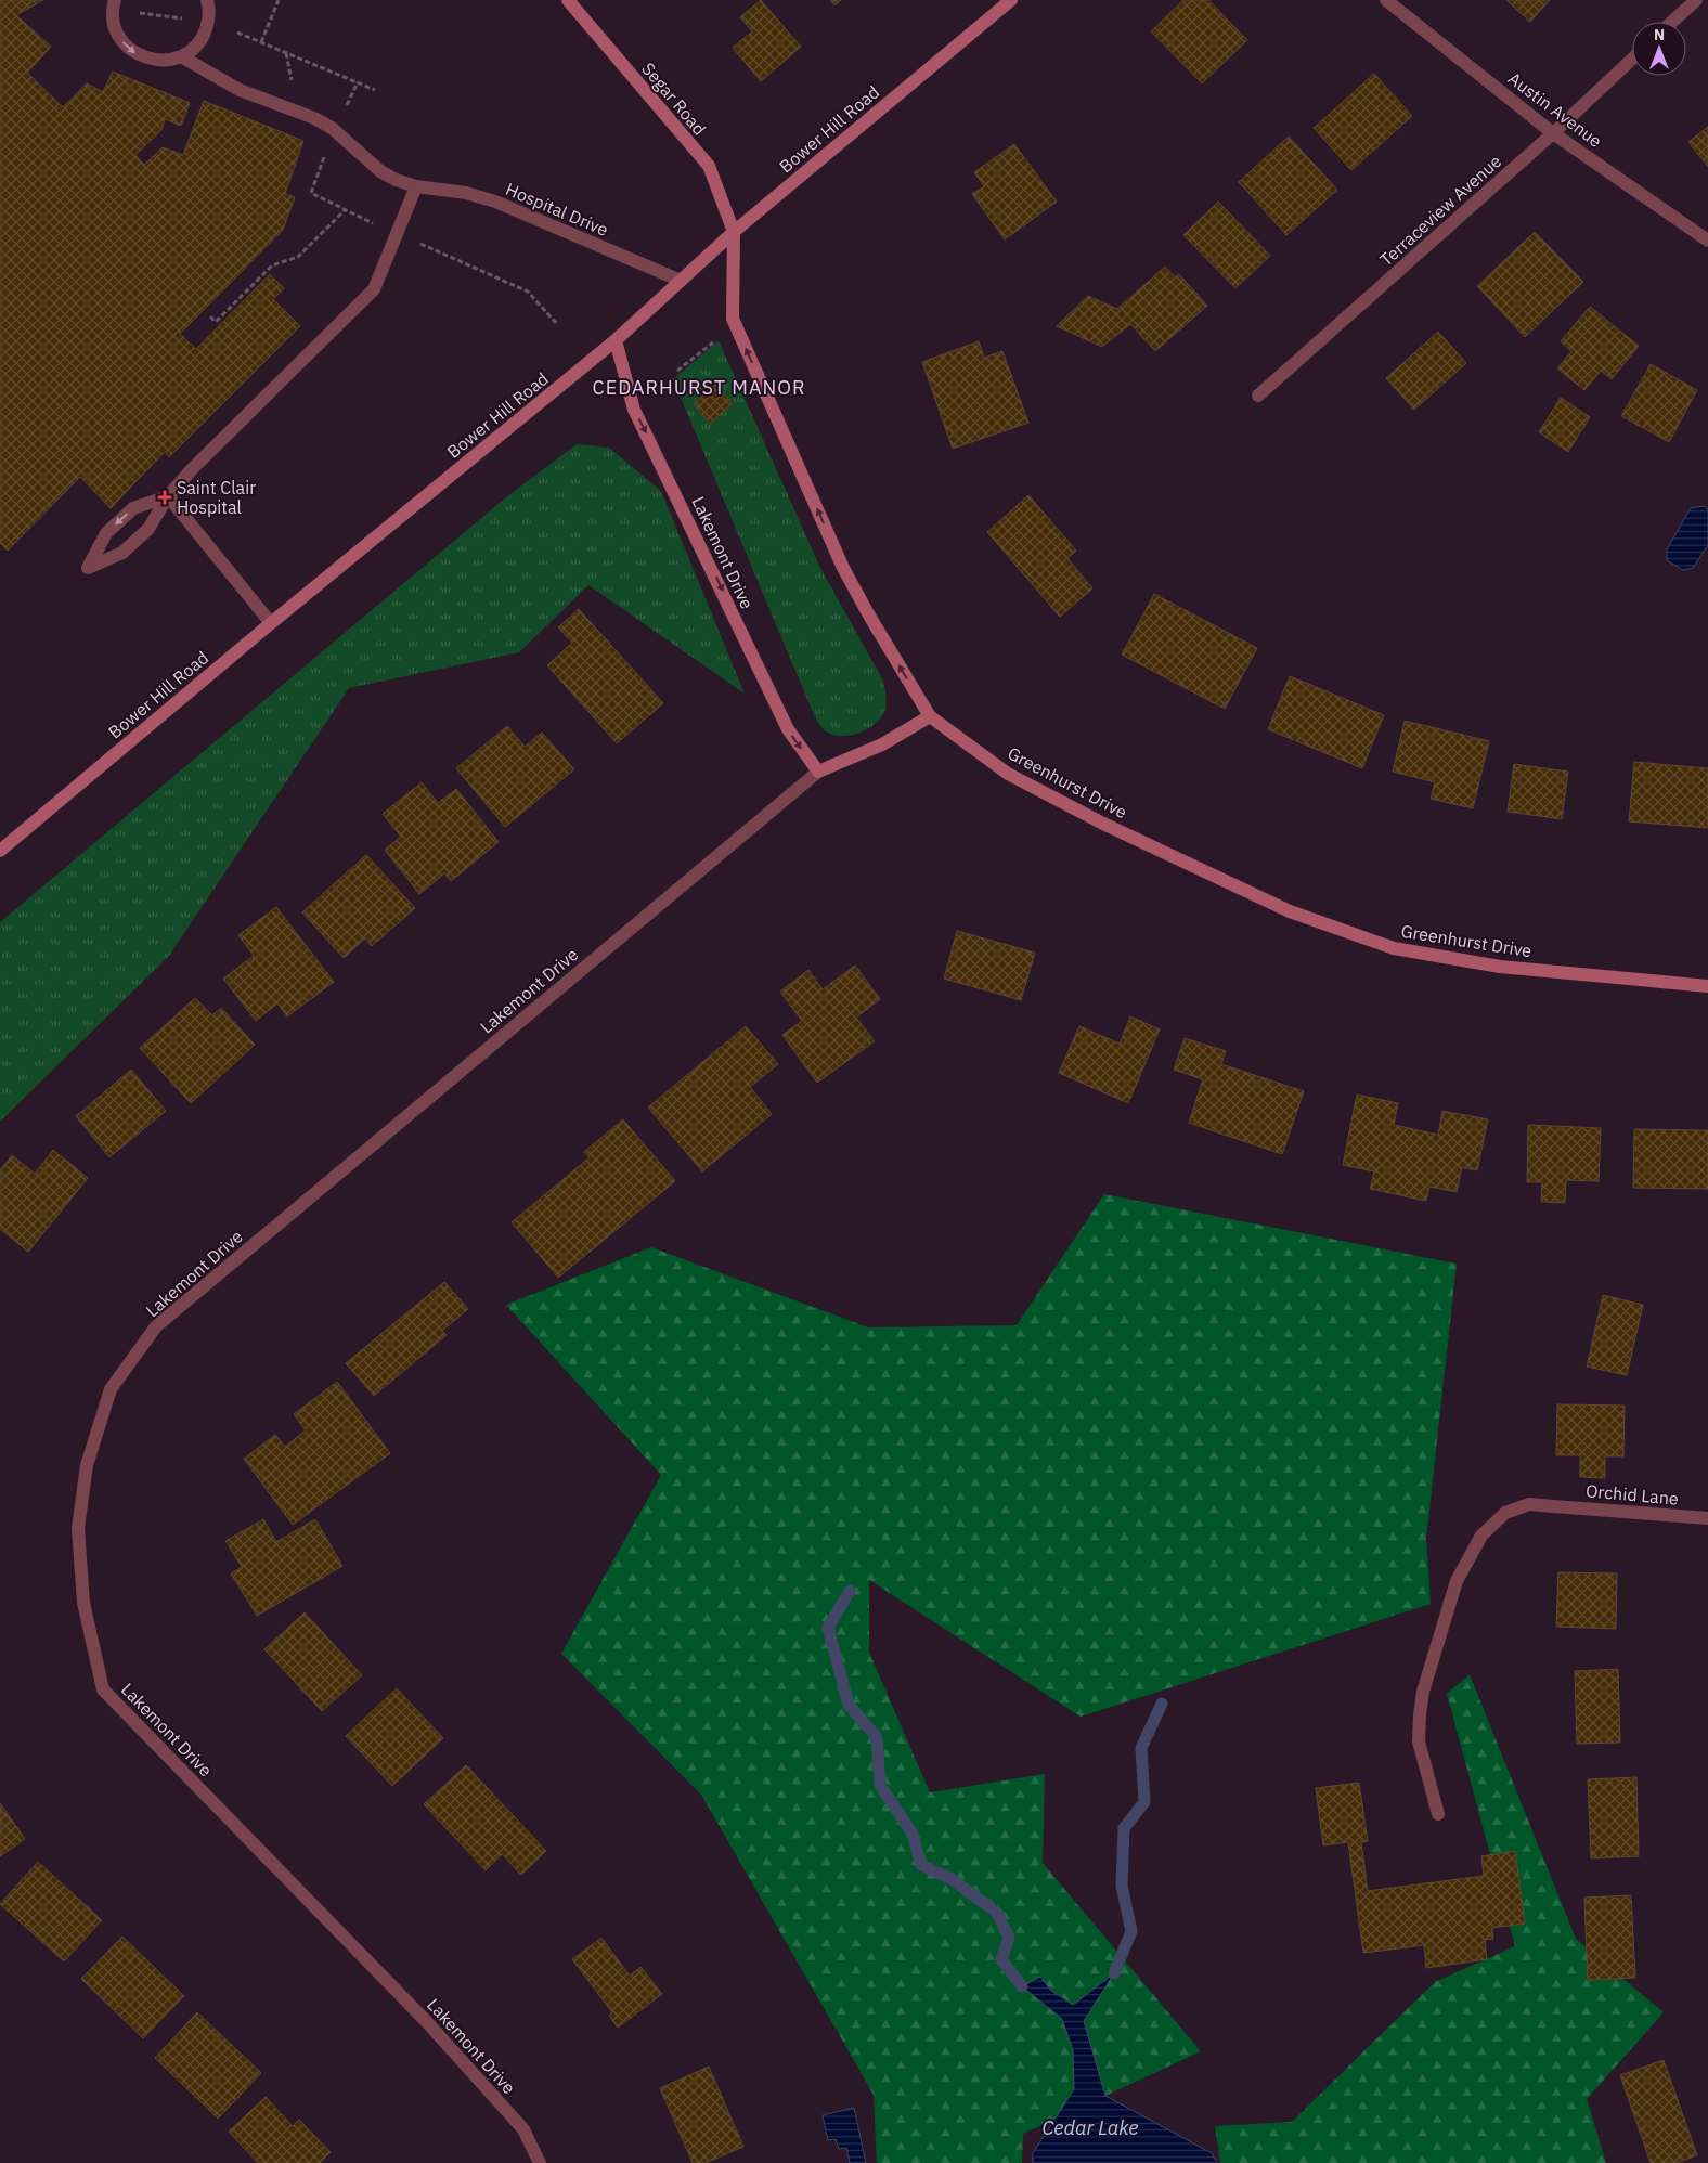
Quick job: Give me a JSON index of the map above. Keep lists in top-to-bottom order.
{
  "streets": {
    "street": [
      "Segar Road",
      "Austin Avenue",
      "Bower Hill Road",
      "Hospital Drive",
      "Terraceview Avenue",
      "Lakemont Drive",
      "Greenhurst Drive",
      "Orchid Lane"
    ]
  },
  "crossings": [
    ["Segar Road", "Bower Hill Road"],
    ["Segar Road", "Greenhurst Drive"],
    ["Austin Avenue", "Terraceview Avenue"],
    ["Bower Hill Road", "Hospital Drive"],
    ["Bower Hill Road", "Lakemont Drive"],
    ["Bower Hill Road", "Greenhurst Drive"],
    ["Lakemont Drive", "Greenhurst Drive"]
  ],
  "one_way": ["Greenhurst Drive"],
  "districts": ["CEDARHURST MANOR"],
  "water": ["Cedar Lake"],
  "places": {
    "health": ["Saint Clair Hospital"]
  },
  "north": "top"
}
